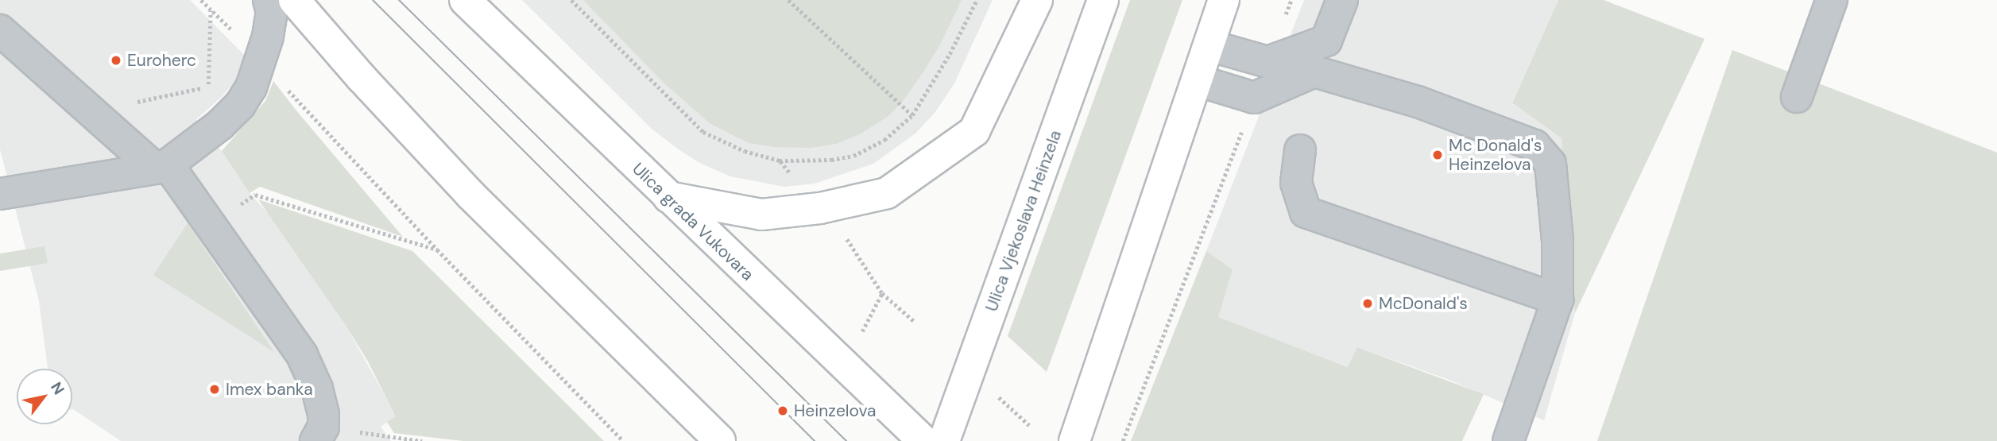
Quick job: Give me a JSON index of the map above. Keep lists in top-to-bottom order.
{
  "streets": {
    "main road": ["Ulica Vjekoslava Heinzela", "Ulica grada Vukovara"]
  },
  "places": [
    "Euroherc",
    "Mc Donald's Heinzelova",
    "McDonald's",
    "Imex banka",
    "Heinzelova"
  ],
  "north": "top right"
}
